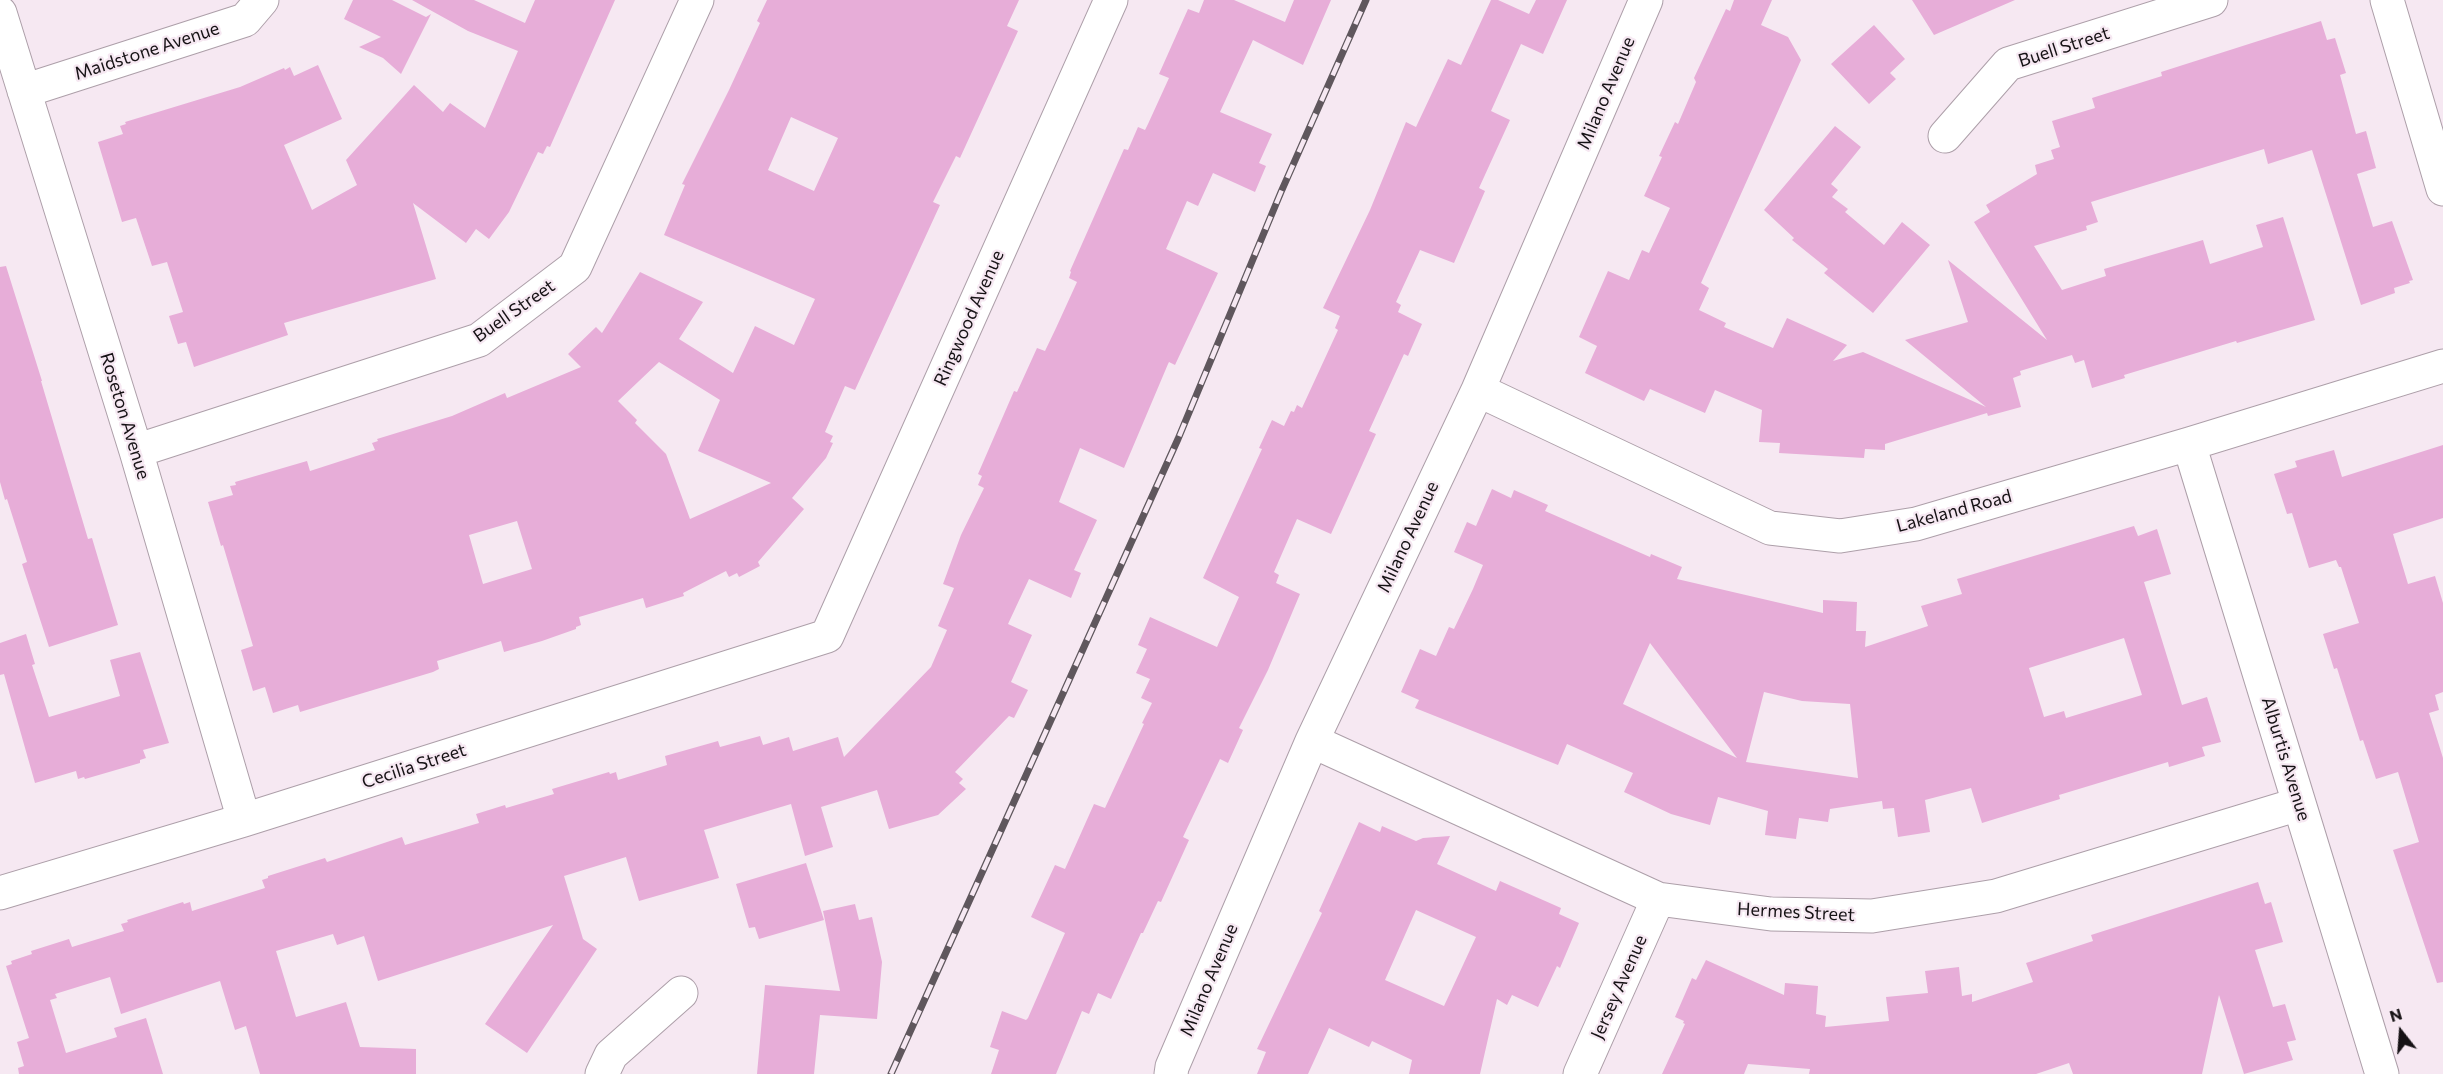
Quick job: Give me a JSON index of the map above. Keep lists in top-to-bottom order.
{
  "streets": {
    "street": [
      "Buell Street",
      "Maidstone Avenue",
      "Milano Avenue",
      "Ringwood Avenue",
      "Roseton Avenue",
      "Lakeland Road",
      "Alburtis Avenue",
      "Cecilia Street",
      "Hermes Street",
      "Jersey Avenue"
    ]
  },
  "crossings": [
    ["Buell Street", "Roseton Avenue"],
    ["Maidstone Avenue", "Roseton Avenue"],
    ["Milano Avenue", "Lakeland Road"],
    ["Milano Avenue", "Hermes Street"],
    ["Ringwood Avenue", "Cecilia Street"],
    ["Roseton Avenue", "Cecilia Street"],
    ["Lakeland Road", "Alburtis Avenue"],
    ["Alburtis Avenue", "Hermes Street"],
    ["Hermes Street", "Jersey Avenue"]
  ],
  "north": "top"
}
